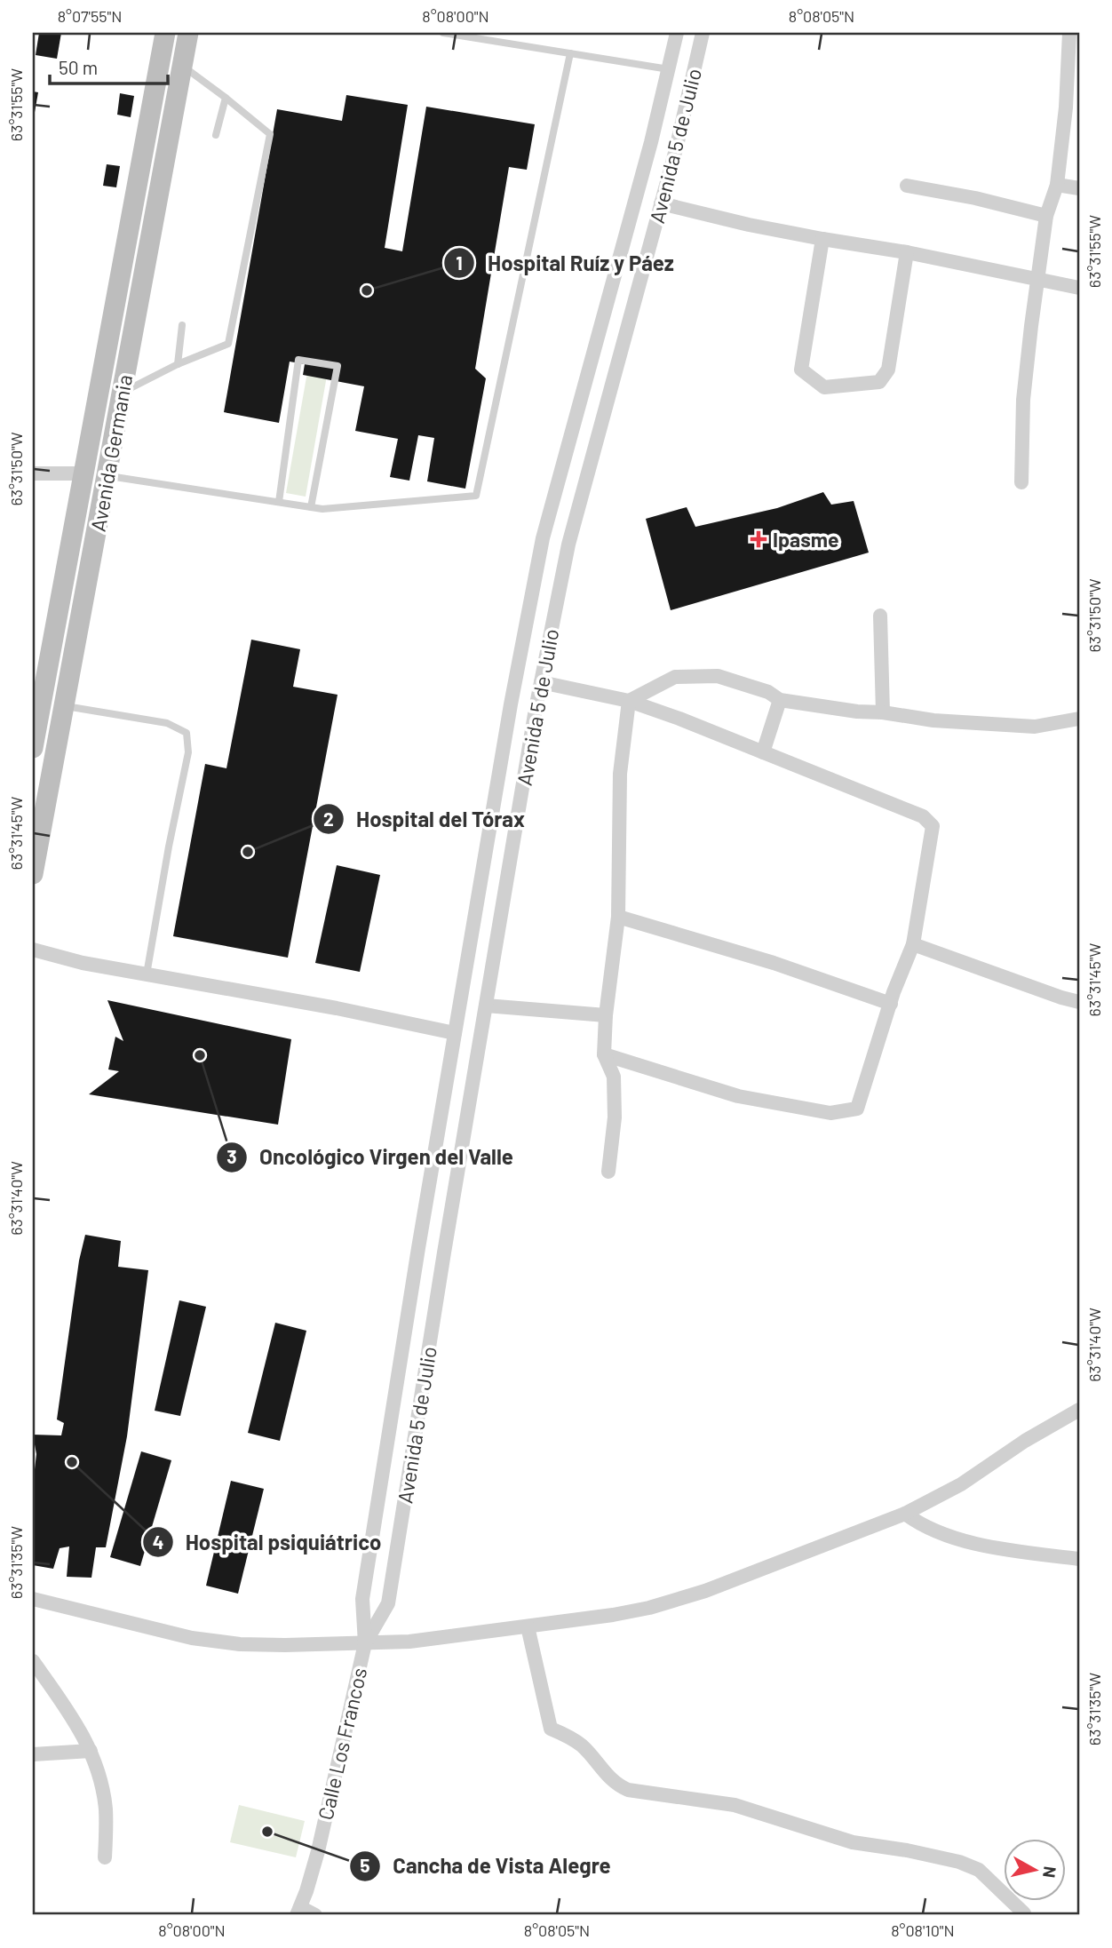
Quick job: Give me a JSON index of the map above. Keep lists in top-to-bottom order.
{
  "streets": {
    "street": ["Avenida 5 de Julio", "Avenida Germania", "Calle Los Francos"]
  },
  "crossings": [
    ["Avenida 5 de Julio", "Calle Los Francos"]
  ],
  "places": {
    "other": [
      "Hospital Ruíz y Páez",
      "Hospital del Tórax",
      "Oncológico Virgen del Valle",
      "Hospital psiquiátrico",
      "Cancha de Vista Alegre"
    ],
    "health": ["Ipasme"]
  },
  "scale_bar": "50 m",
  "north": "right",
  "coordinates": [
    "8°07'55\"N",
    "8°08'00\"N",
    "8°08'05\"N",
    "63°31'55\"W",
    "63°31'50\"W",
    "63°31'45\"W",
    "63°31'40\"W",
    "63°31'35\"W",
    "8°08'10\"N"
  ]
}
